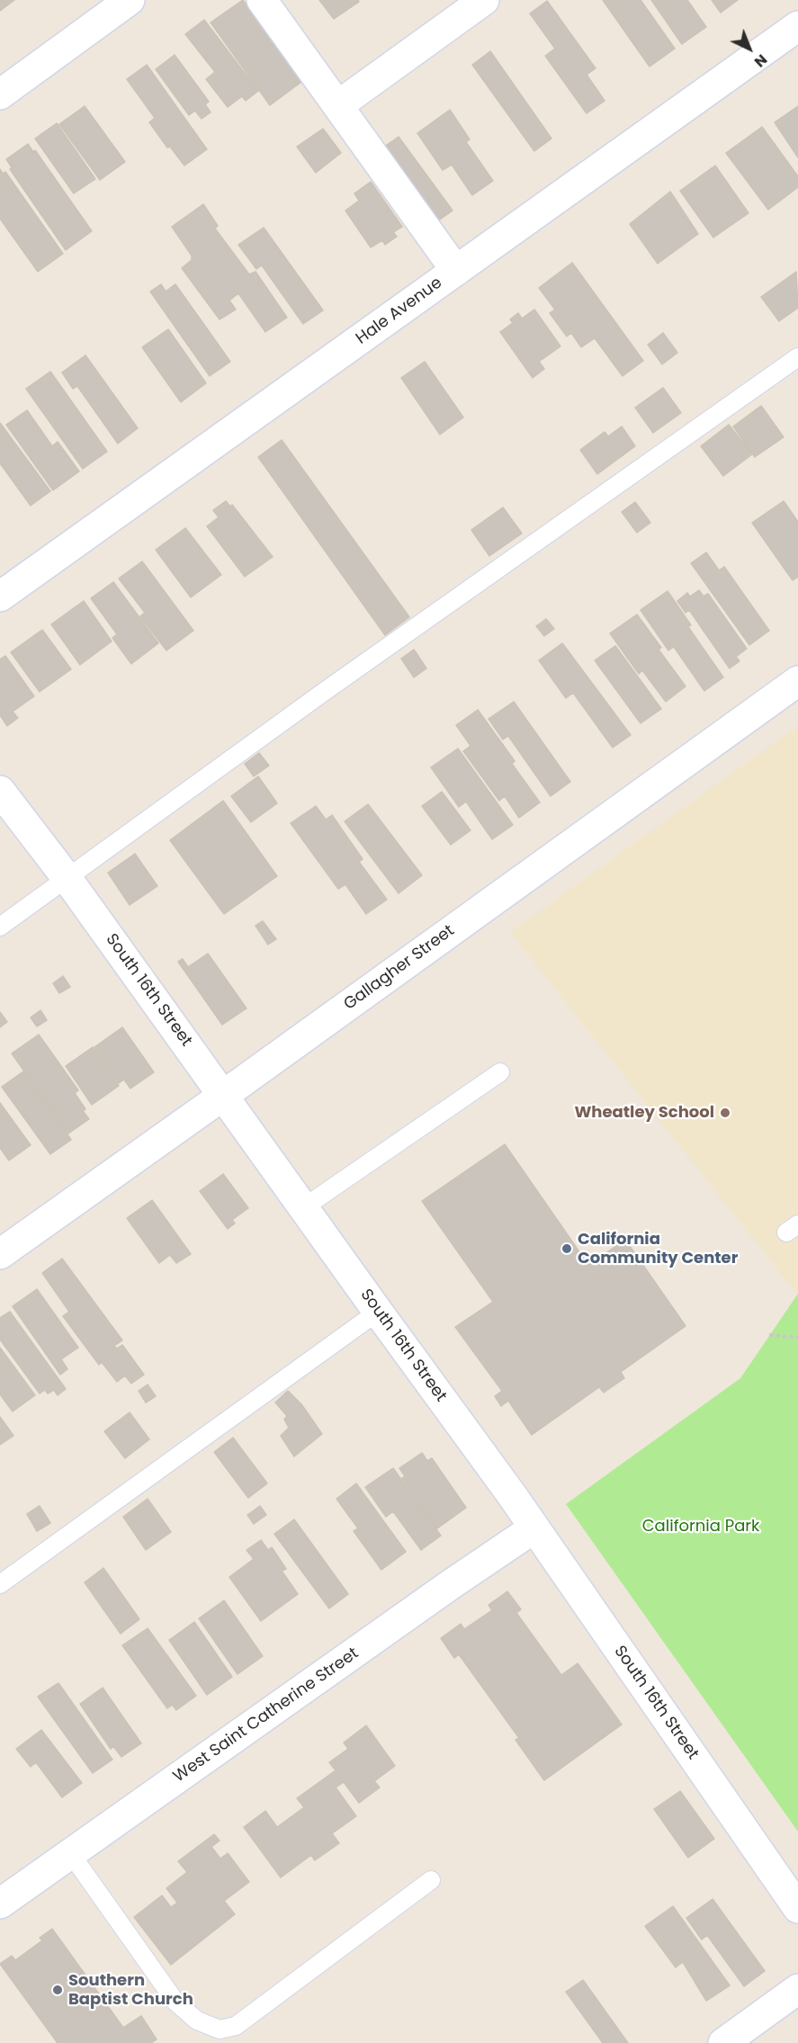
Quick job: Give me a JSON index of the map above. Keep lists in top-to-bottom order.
{
  "streets": {
    "street": [
      "Hale Avenue",
      "Gallagher Street",
      "South 16th Street",
      "West Saint Catherine Street"
    ]
  },
  "crossings": [
    ["Gallagher Street", "South 16th Street"],
    ["South 16th Street", "West Saint Catherine Street"]
  ],
  "parks": ["California Park"],
  "places": ["Wheatley School", "California Community Center", "Southern Baptist Church"],
  "north": "bottom right"
}
